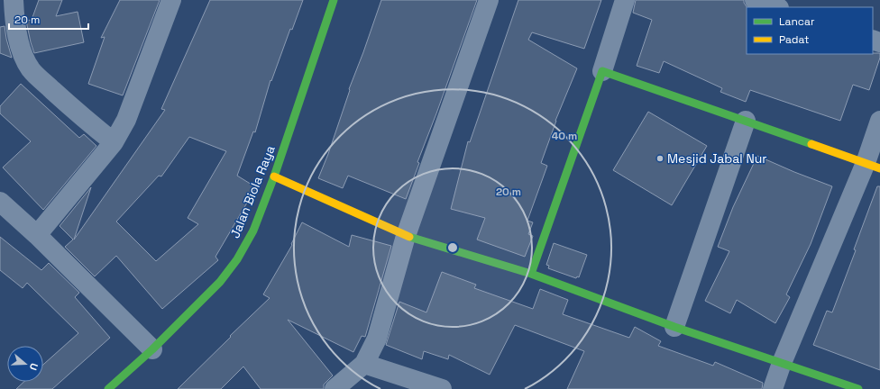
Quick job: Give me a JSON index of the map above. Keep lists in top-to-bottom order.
{
  "streets": {
    "street": ["Jalan Biola Raya"]
  },
  "places": ["Mesjid Jabal Nur"],
  "legend": ["Lancar", "Padat"],
  "scale_bar": "20 m",
  "north": "right",
  "rings": ["40 m", "20 m"]
}
